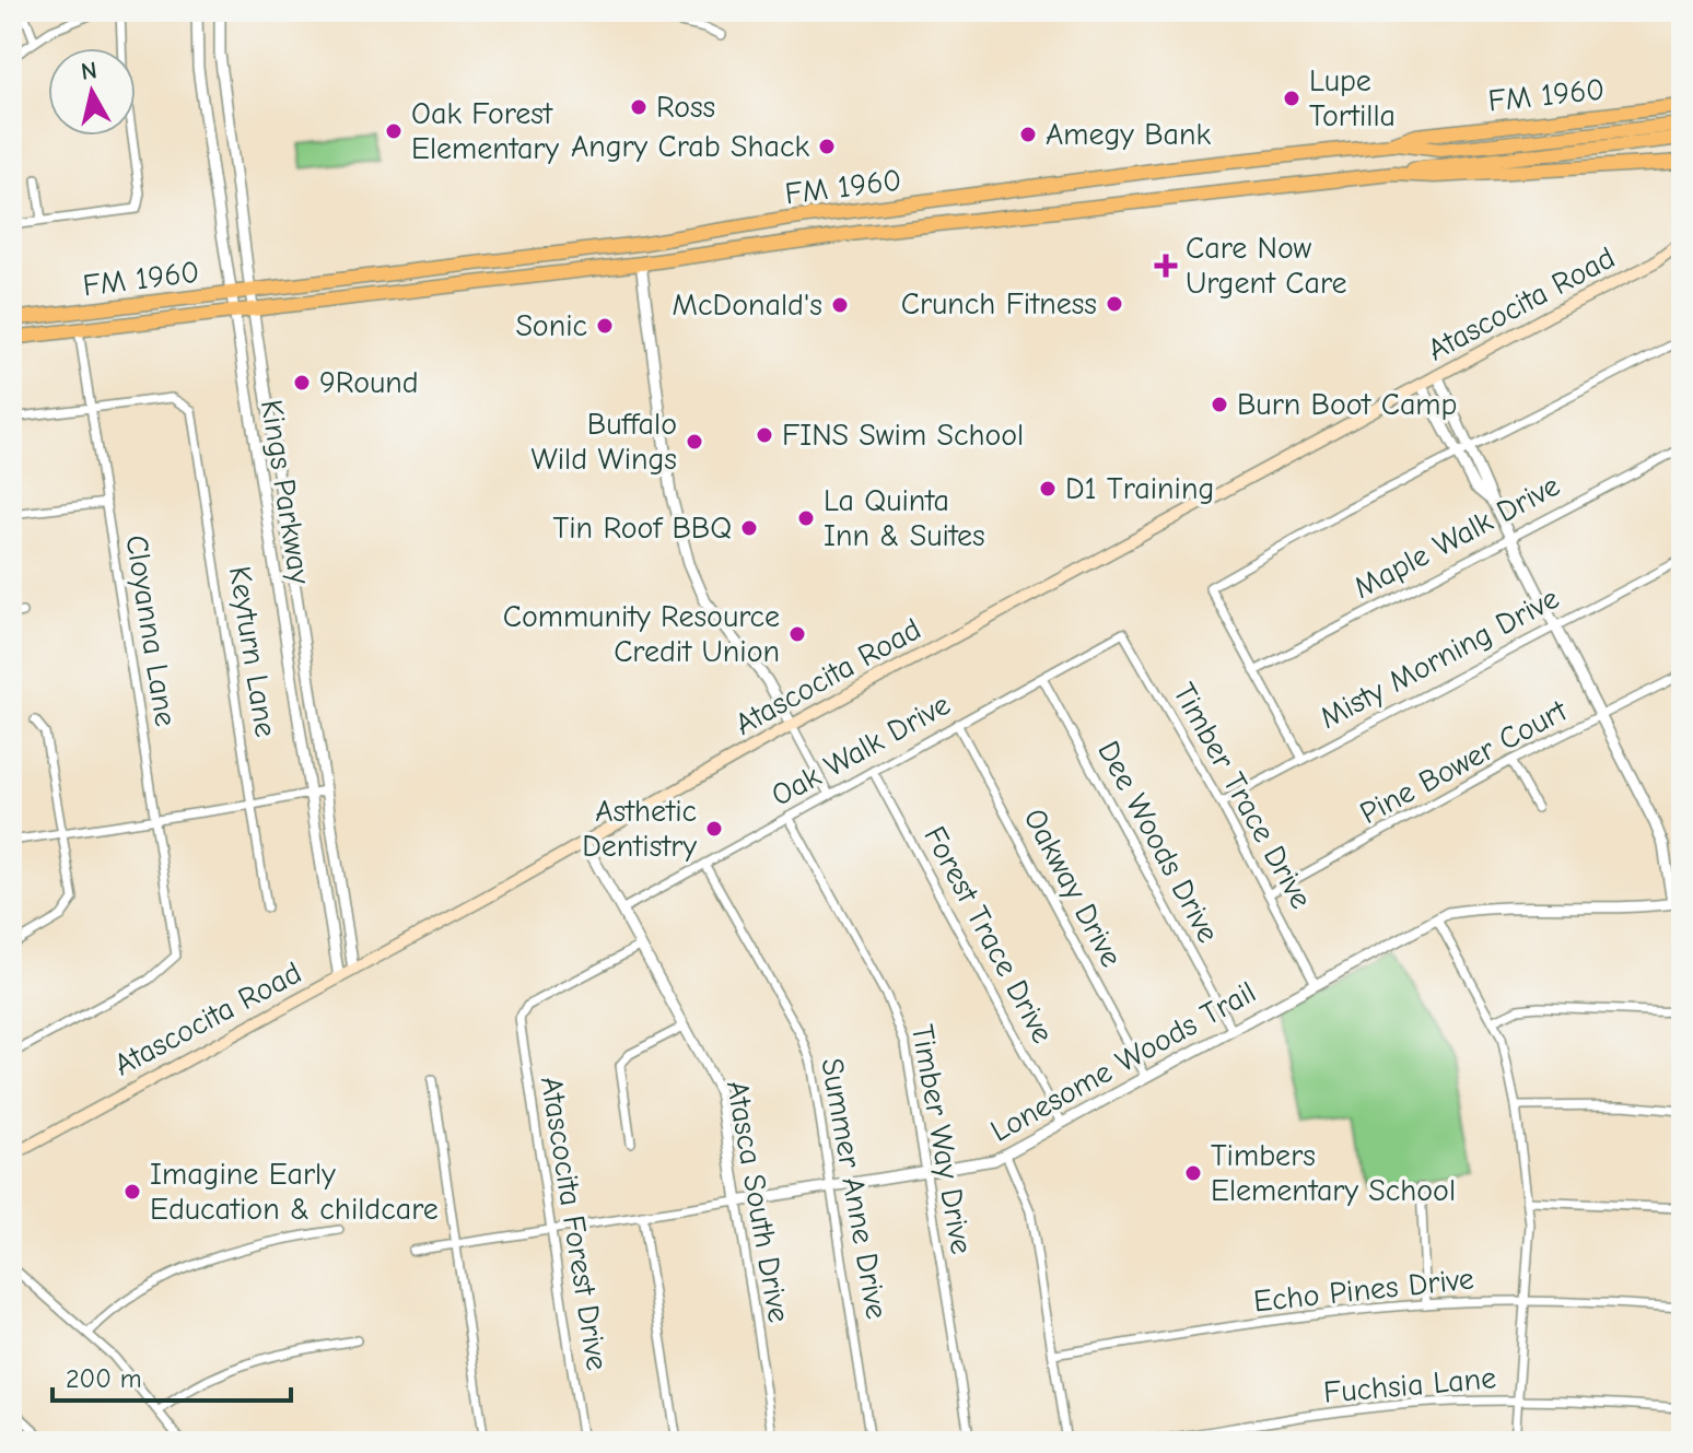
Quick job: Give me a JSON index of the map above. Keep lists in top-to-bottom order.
{
  "streets": {
    "main road": ["FM 1960", "Atascocita Road"],
    "street": [
      "Kings Parkway",
      "Maple Walk Drive",
      "Cloyanna Lane",
      "Keyturn Lane",
      "Misty Morning Drive",
      "Oak Walk Drive",
      "Pine Bower Court",
      "Timber Trace Drive",
      "Dee Woods Drive",
      "Oakway Drive",
      "Forest Trace Drive",
      "Lonesome Woods Trail",
      "Timber Way Drive",
      "Summer Anne Drive",
      "Atasca South Drive",
      "Atascocita Forest Drive",
      "Echo Pines Drive",
      "Fuchsia Lane"
    ]
  },
  "crossings": [
    ["FM 1960", "Kings Parkway"],
    ["FM 1960", "Cloyanna Lane"],
    ["Atascocita Road", "Kings Parkway"],
    ["Atascocita Road", "Atasca South Drive"],
    ["Cloyanna Lane", "Keyturn Lane"],
    ["Misty Morning Drive", "Timber Trace Drive"],
    ["Oak Walk Drive", "Timber Trace Drive"],
    ["Oak Walk Drive", "Dee Woods Drive"],
    ["Oak Walk Drive", "Oakway Drive"],
    ["Oak Walk Drive", "Forest Trace Drive"],
    ["Oak Walk Drive", "Timber Way Drive"],
    ["Oak Walk Drive", "Summer Anne Drive"],
    ["Oak Walk Drive", "Atasca South Drive"],
    ["Pine Bower Court", "Timber Trace Drive"],
    ["Timber Trace Drive", "Lonesome Woods Trail"],
    ["Dee Woods Drive", "Lonesome Woods Trail"],
    ["Oakway Drive", "Lonesome Woods Trail"],
    ["Forest Trace Drive", "Lonesome Woods Trail"],
    ["Lonesome Woods Trail", "Timber Way Drive"],
    ["Lonesome Woods Trail", "Summer Anne Drive"],
    ["Lonesome Woods Trail", "Atasca South Drive"],
    ["Lonesome Woods Trail", "Atascocita Forest Drive"],
    ["Atasca South Drive", "Atascocita Forest Drive"]
  ],
  "places": {
    "other": [
      "Lupe Tortilla",
      "Ross",
      "Oak Forest Elementary",
      "Amegy Bank",
      "Angry Crab Shack",
      "Crunch Fitness",
      "McDonald's",
      "Sonic",
      "9Round",
      "Burn Boot Camp",
      "FINS Swim School",
      "Buffalo Wild Wings",
      "D1 Training",
      "La Quinta Inn & Suites",
      "Tin Roof BBQ",
      "Community Resource Credit Union",
      "Asthetic Dentistry",
      "Timbers Elementary School",
      "Imagine Early Education & childcare"
    ],
    "health": ["Care Now Urgent Care"]
  },
  "scale_bar": "200 m",
  "north": "top"
}
